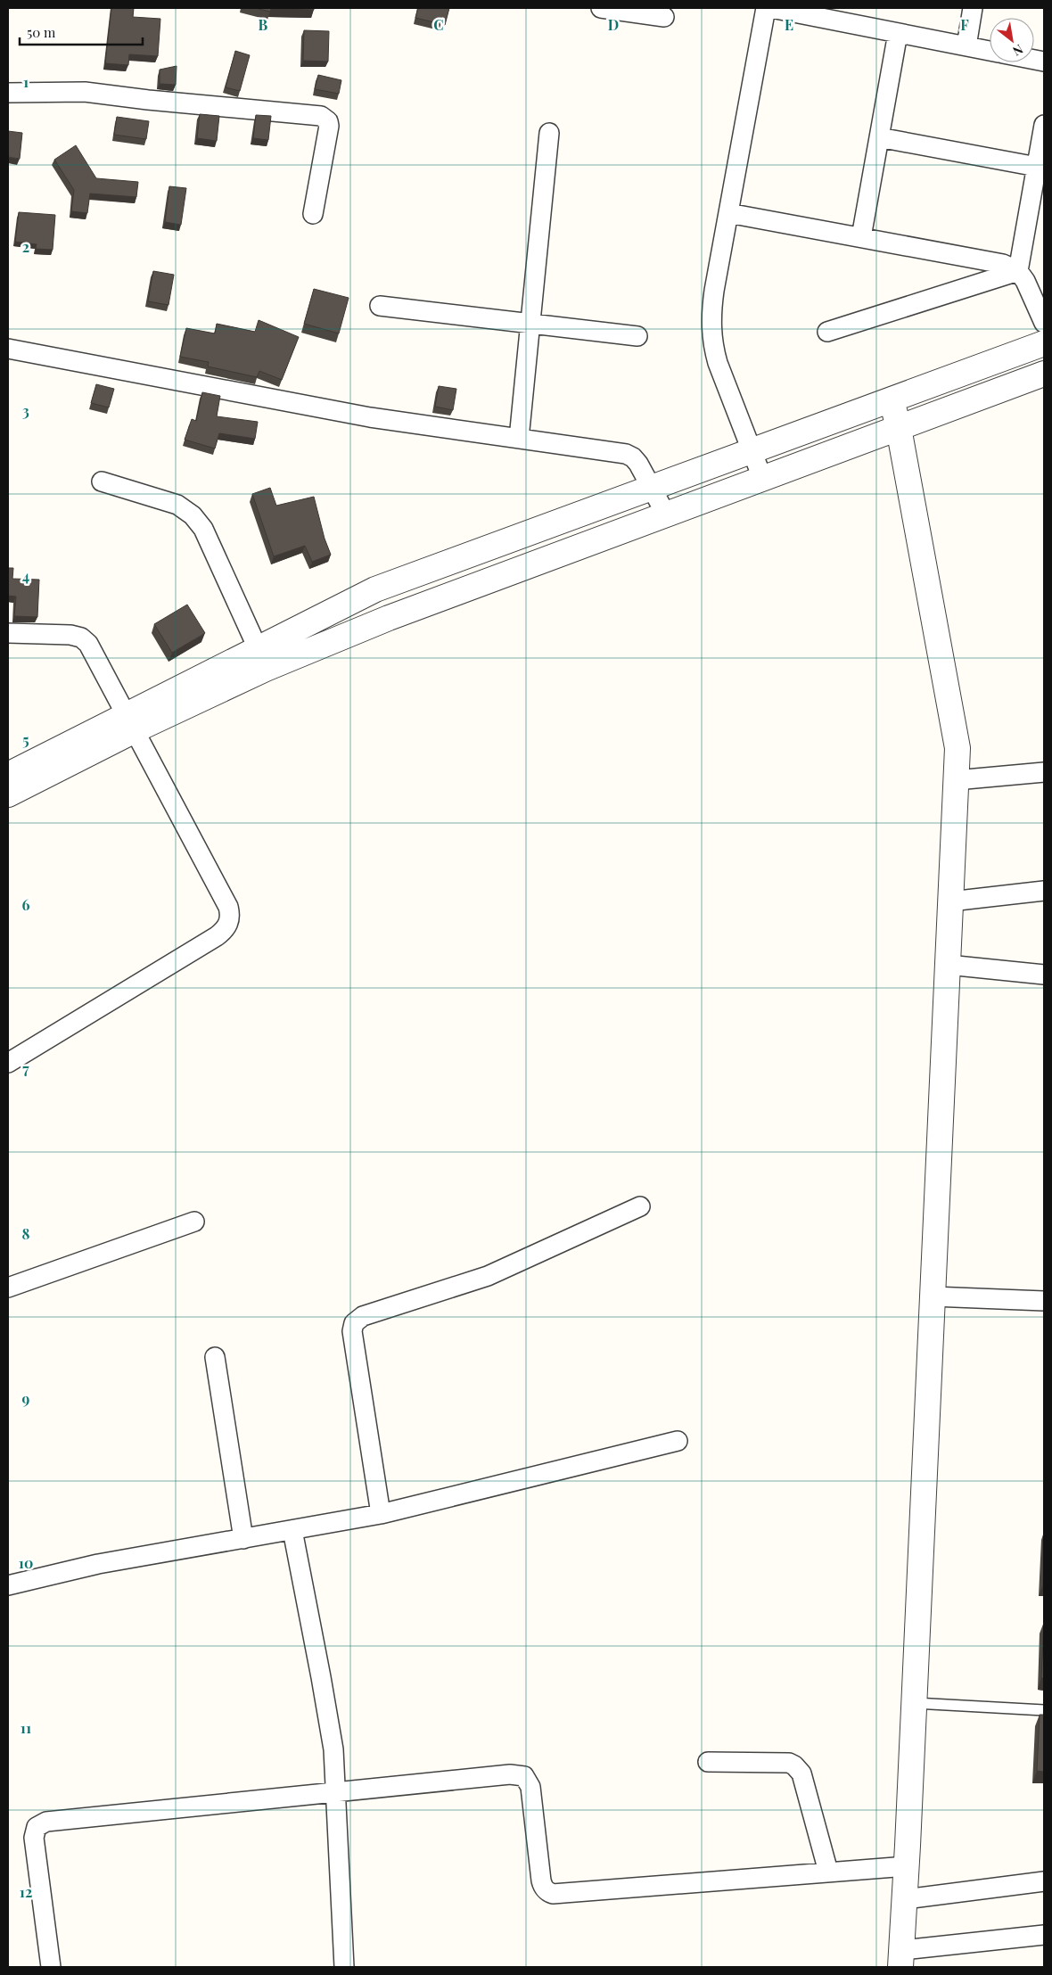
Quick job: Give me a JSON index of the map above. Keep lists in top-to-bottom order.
{
  "scale_bar": "50 m",
  "north": "bottom right",
  "grid": {
    "columns": [
      "B",
      "C",
      "D",
      "E",
      "F"
    ],
    "rows": [
      "1",
      "2",
      "3",
      "4",
      "5",
      "6",
      "7",
      "8",
      "9",
      "10",
      "11",
      "12"
    ]
  }
}
